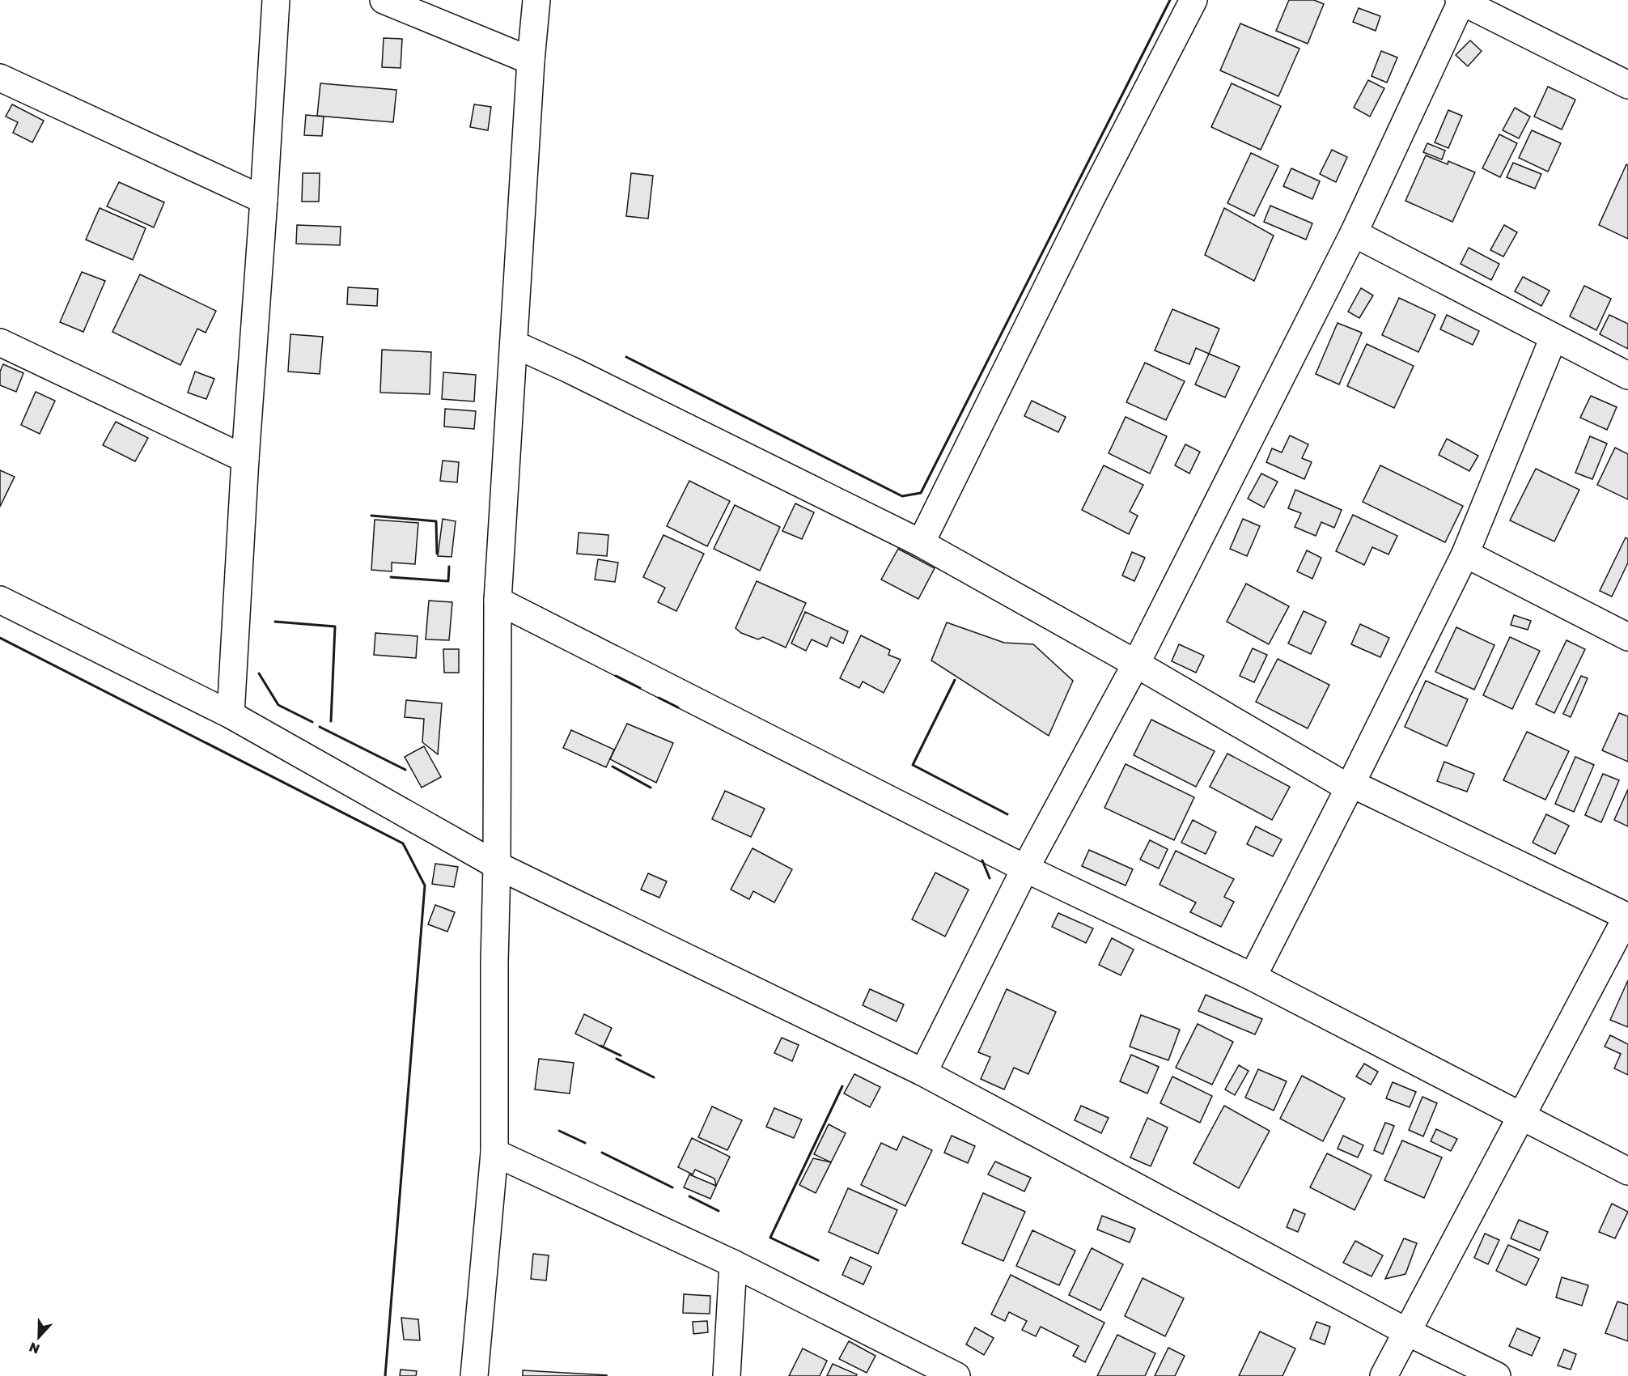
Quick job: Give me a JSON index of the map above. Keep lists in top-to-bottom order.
{
  "north": "bottom"
}
